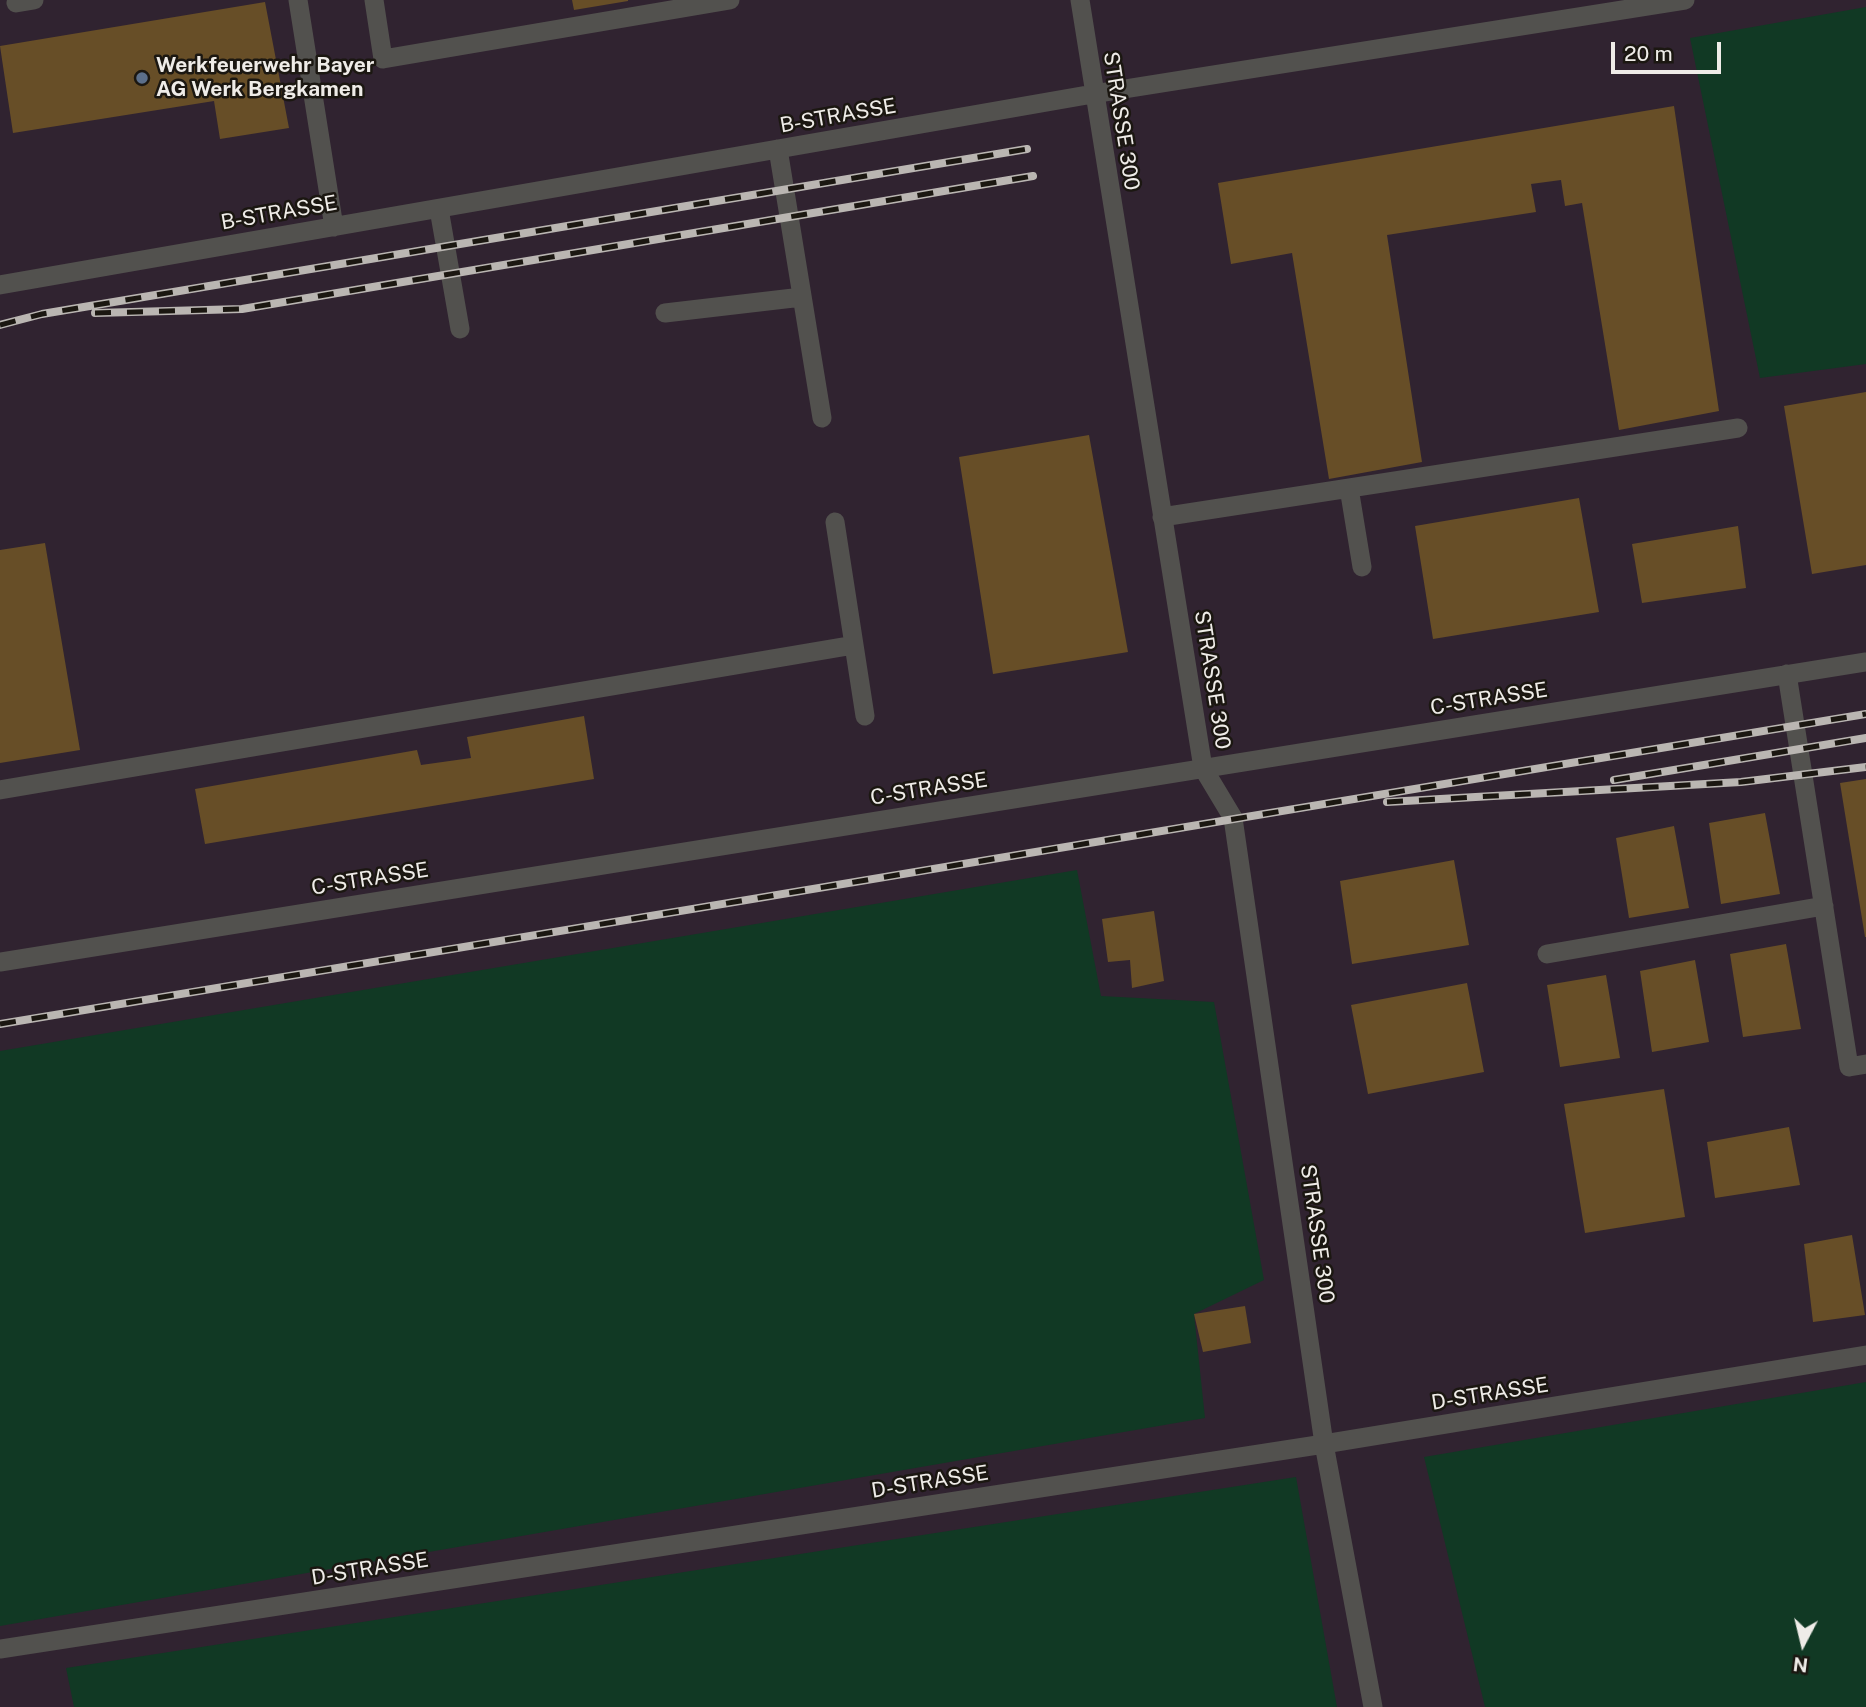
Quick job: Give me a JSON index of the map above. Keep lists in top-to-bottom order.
{
  "streets": {
    "lane": [
      "B-STRASSE",
      "STRASSE 300",
      "C-STRASSE",
      "D-STRASSE"
    ]
  },
  "crossings": [
    ["B-STRASSE", "STRASSE 300"],
    ["STRASSE 300", "C-STRASSE"],
    ["STRASSE 300", "D-STRASSE"]
  ],
  "places": ["Werkfeuerwehr Bayer AG Werk Bergkamen"],
  "scale_bar": "20 m",
  "north": "bottom"
}
